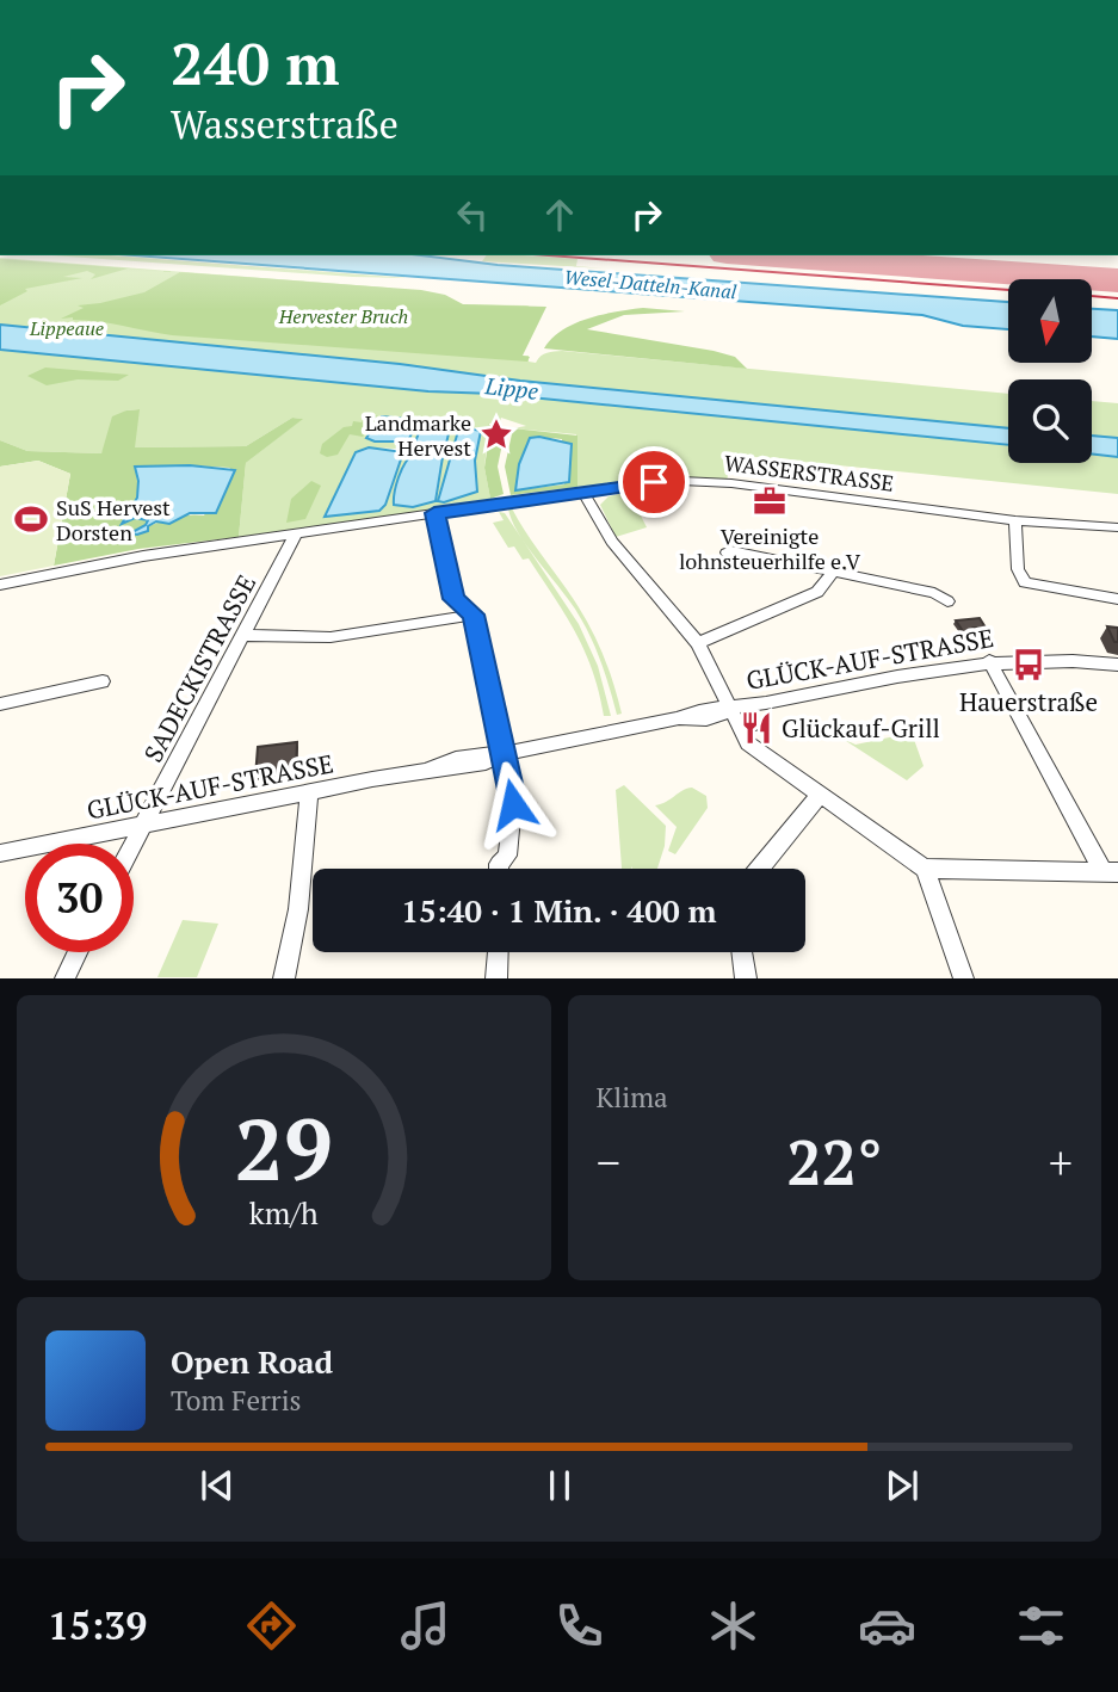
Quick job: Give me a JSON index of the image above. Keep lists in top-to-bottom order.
{
  "streets": {
    "street": ["WASSERSTRASSE", "GLÜCK-AUF-STRASSE", "SADECKISTRASSE"]
  },
  "crossings": [
    ["WASSERSTRASSE", "SADECKISTRASSE"],
    ["GLÜCK-AUF-STRASSE", "SADECKISTRASSE"]
  ],
  "water": ["Wesel-Datteln-Kanal", "Lippe"],
  "parks": ["Hervester Bruch", "Lippeaue"],
  "places": {
    "place": ["Landmarke Hervest"],
    "office": ["Vereinigte lohnsteuerhilfe e.V"],
    "sports": ["SuS Hervest Dorsten"],
    "bus stop": ["Hauerstraße"],
    "restaurant": ["Glückauf-Grill"]
  },
  "north": "bottom",
  "page": {
    "turn": ["240 m", "Wasserstraße"],
    "limit": "30",
    "trip": "15:40 · 1 Min. · 400 m",
    "tile": "Klima",
    "heat": ["−", "22°", "+"],
    "song": ["Open Road", "Tom Ferris"],
    "tabs": "15:39",
    "gauge": ["29", "km/h"]
  }
}
